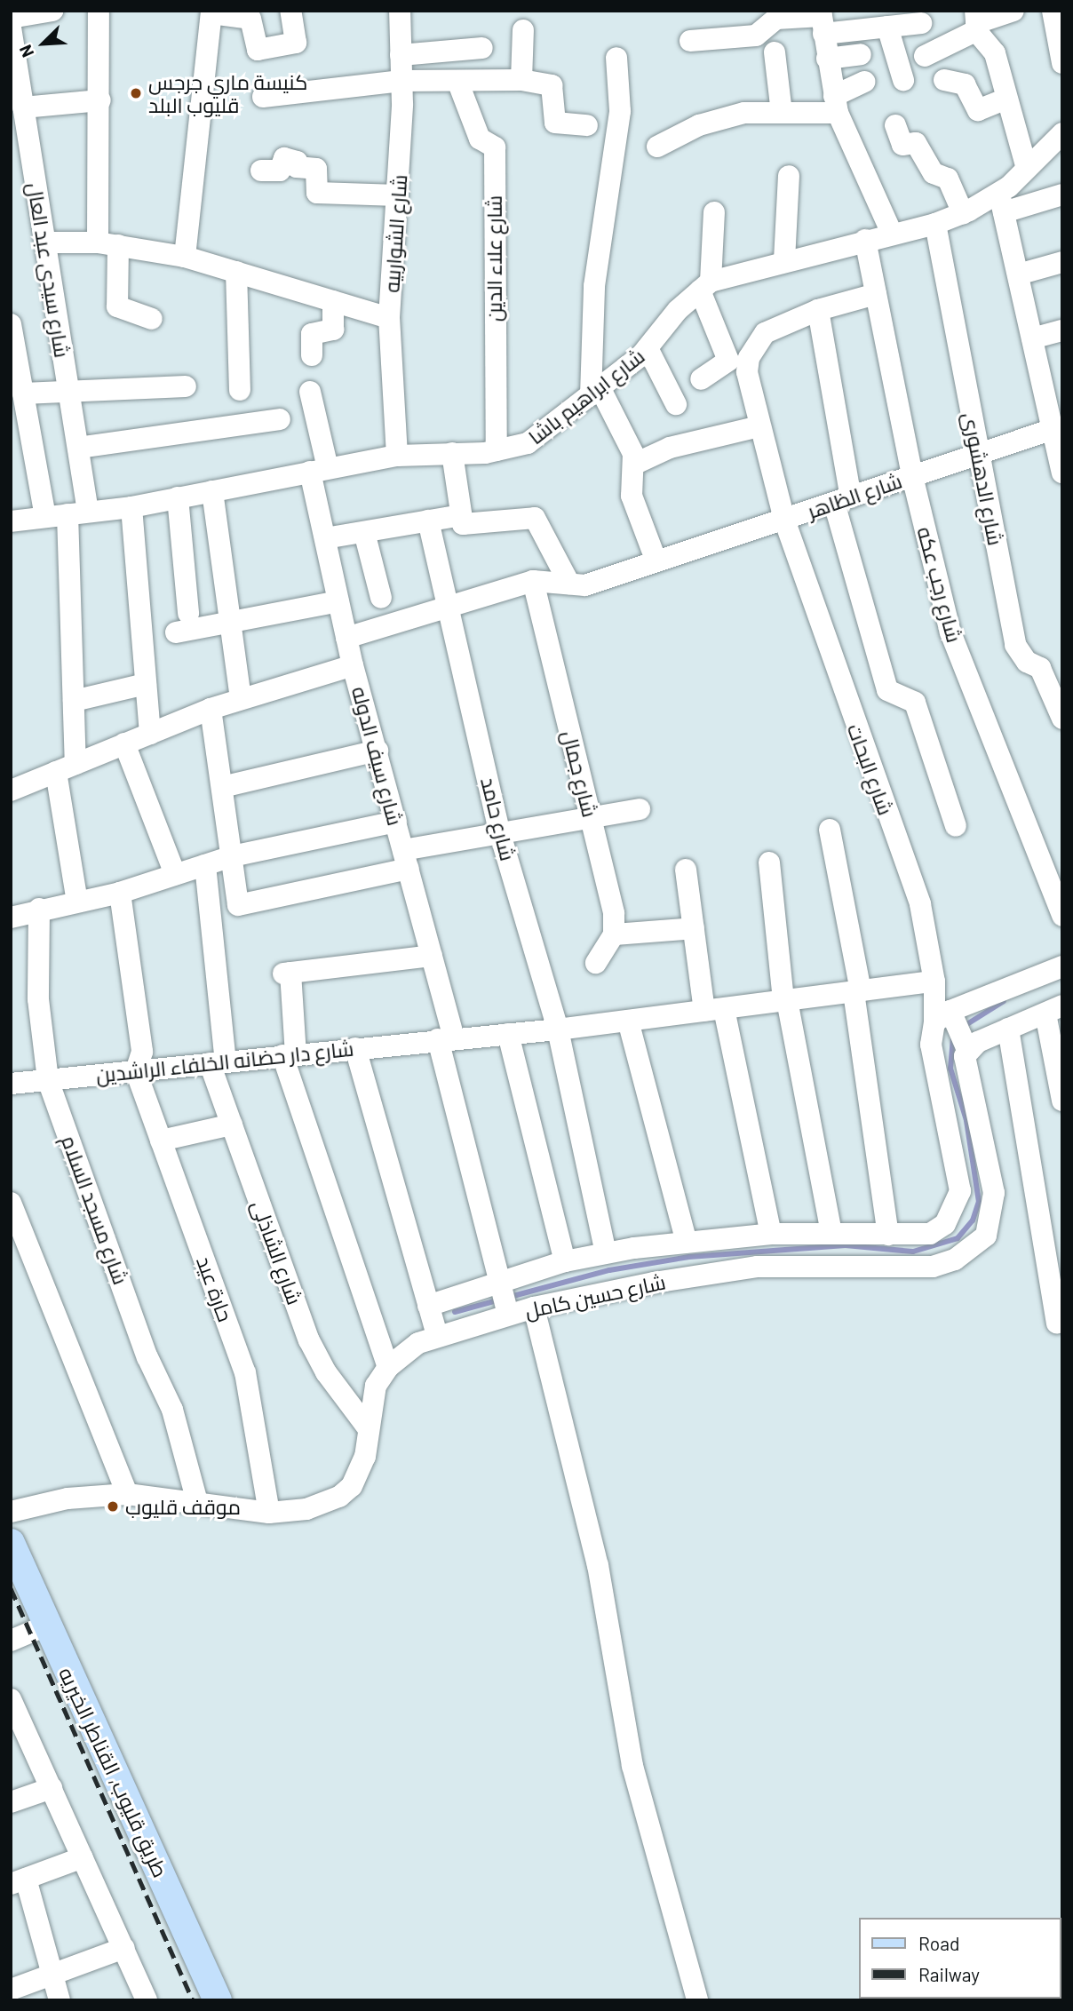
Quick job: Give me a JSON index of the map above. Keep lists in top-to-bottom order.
{
  "streets": {
    "main road": ["طريق قليوب, القناطر الخيريه"],
    "street": [
      "شارع الشواربيه",
      "شارع علاء الدين",
      "شارع سيدى عبد العال",
      "شارع ابراهيم باشا",
      "شارع الدهشورى",
      "شارع الظاهر",
      "شارع رجب عكه",
      "شارع سيف الدوله",
      "شارع البحات",
      "شارع جمال",
      "شارع حامد",
      "شارع دار حضانه الخلفاء الراشدين",
      "شارع مسجد السلام",
      "شارع الشاذلى",
      "حارة عيد",
      "شارع حسين كامل"
    ]
  },
  "crossings": [
    ["شارع الشواربيه", "شارع ابراهيم باشا"],
    ["شارع علاء الدين", "شارع ابراهيم باشا"],
    ["شارع سيدى عبد العال", "شارع ابراهيم باشا"],
    ["شارع ابراهيم باشا", "شارع سيف الدوله"],
    ["شارع الدهشورى", "شارع الظاهر"],
    ["شارع الظاهر", "شارع رجب عكه"],
    ["شارع الظاهر", "شارع البحات"],
    ["شارع الظاهر", "شارع جمال"],
    ["شارع رجب عكه", "شارع البحات"],
    ["شارع سيف الدوله", "شارع دار حضانه الخلفاء الراشدين"],
    ["شارع سيف الدوله", "شارع حسين كامل"],
    ["شارع البحات", "شارع دار حضانه الخلفاء الراشدين"],
    ["شارع البحات", "شارع حسين كامل"],
    ["شارع حامد", "شارع دار حضانه الخلفاء الراشدين"],
    ["شارع حامد", "شارع حسين كامل"],
    ["شارع دار حضانه الخلفاء الراشدين", "شارع مسجد السلام"],
    ["شارع دار حضانه الخلفاء الراشدين", "شارع الشاذلى"],
    ["شارع دار حضانه الخلفاء الراشدين", "حارة عيد"],
    ["شارع مسجد السلام", "شارع حسين كامل"],
    ["شارع الشاذلى", "شارع حسين كامل"],
    ["حارة عيد", "شارع حسين كامل"]
  ],
  "places": ["كنيسة ماري جرجس قليوب البلد", "موقف قليوب"],
  "legend": ["Road", "Railway"],
  "north": "bottom left"
}
